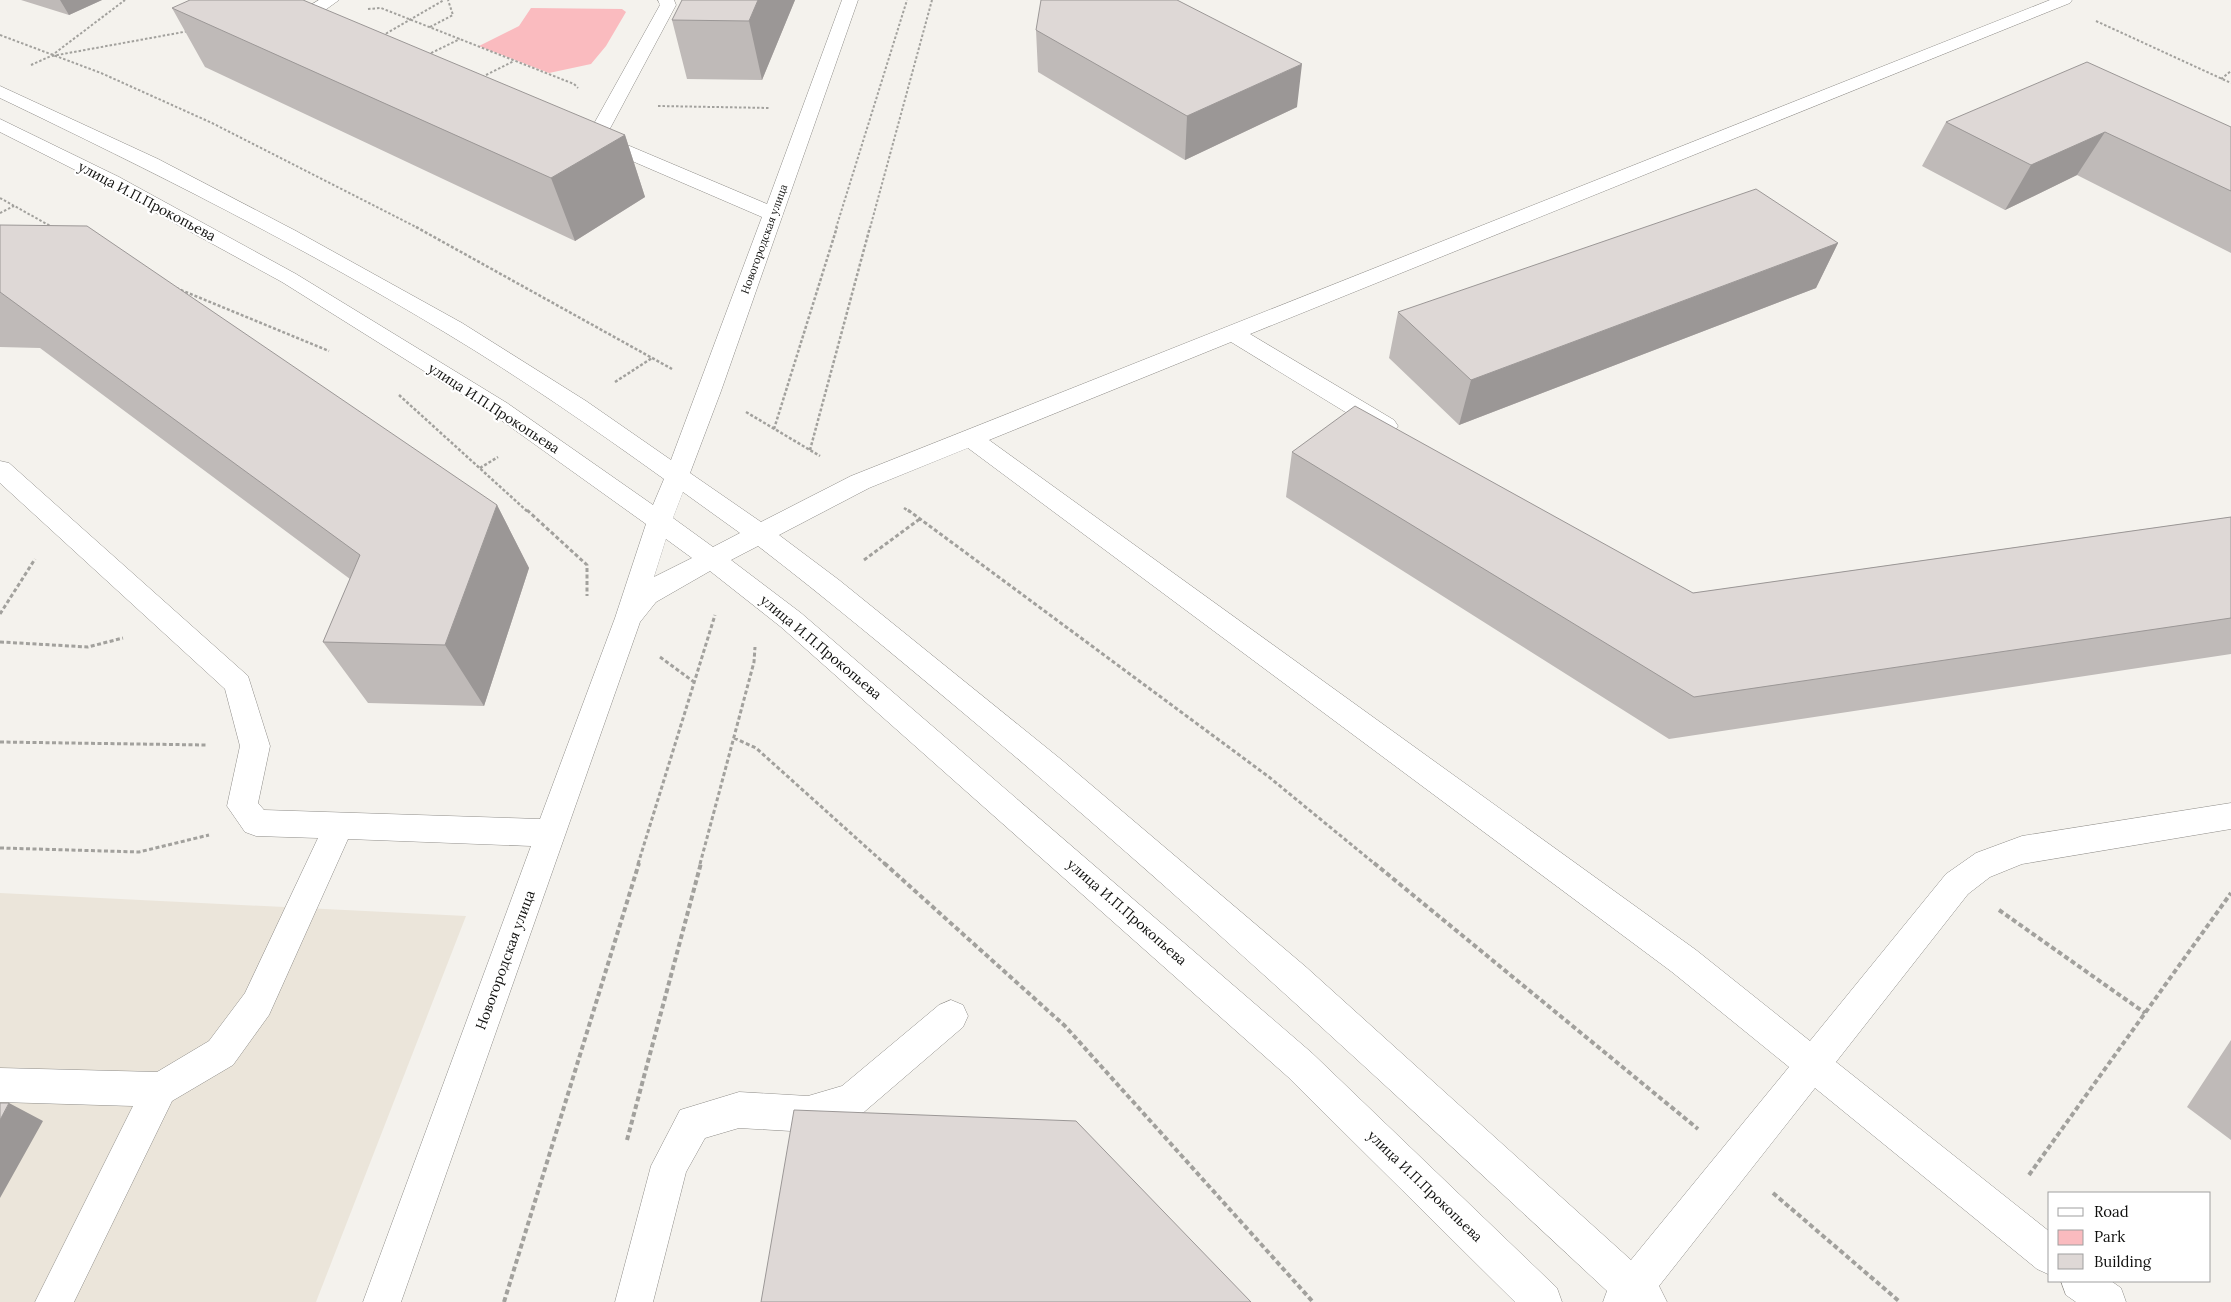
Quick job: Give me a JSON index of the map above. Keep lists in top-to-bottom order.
{
  "streets": {
    "street": ["улица И.П.Прокопьева", "Новогородская улица"]
  },
  "crossings": [
    ["улица И.П.Прокопьева", "Новогородская улица"]
  ],
  "legend": ["Road", "Park", "Building"]
}
